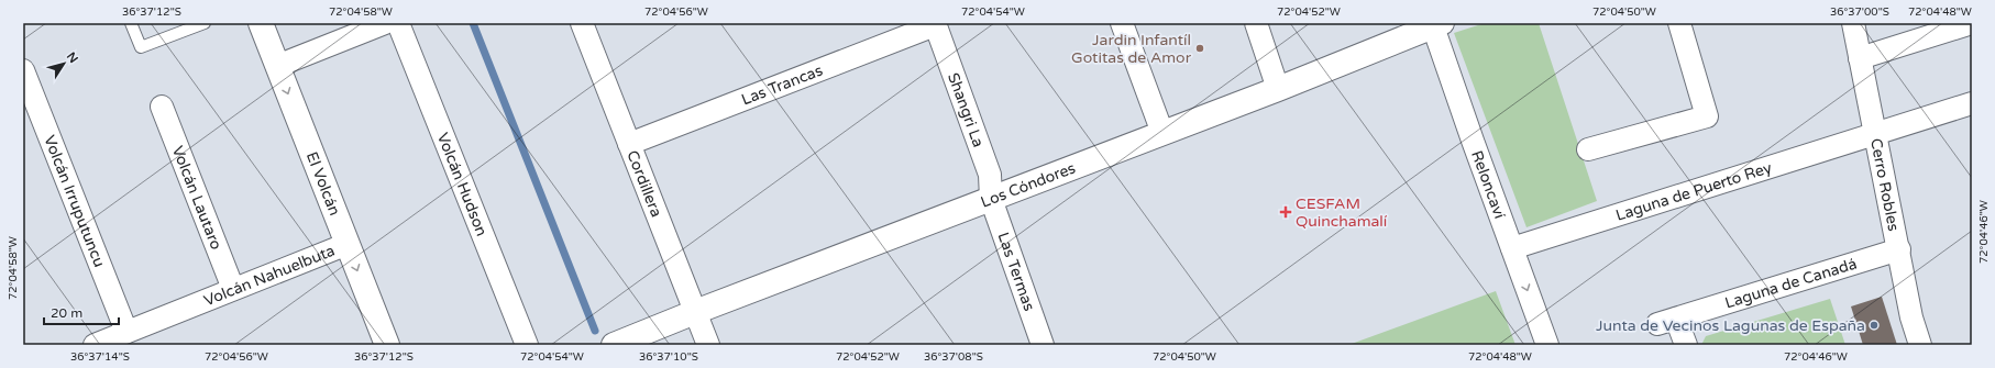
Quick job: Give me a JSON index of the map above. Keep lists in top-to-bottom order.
{
  "streets": {
    "street": [
      "Las Trancas",
      "Shangri La",
      "El Volcán",
      "Volcán Hudson",
      "Cordillera",
      "Los Cóndores",
      "Reloncaví",
      "Cerro Robles",
      "Laguna de Puerto Rey",
      "Volcán Lautaro",
      "Volcán Irruputuncu",
      "Las Termas",
      "Volcán Nahuelbuta",
      "Laguna de Canadá"
    ]
  },
  "crossings": [
    ["Las Trancas", "Shangri La"],
    ["Las Trancas", "Cordillera"],
    ["Shangri La", "Los Cóndores"],
    ["Shangri La", "Las Termas"],
    ["El Volcán", "Volcán Nahuelbuta"],
    ["Cordillera", "Los Cóndores"],
    ["Los Cóndores", "Reloncaví"],
    ["Los Cóndores", "Las Termas"],
    ["Reloncaví", "Laguna de Puerto Rey"],
    ["Cerro Robles", "Laguna de Puerto Rey"],
    ["Cerro Robles", "Laguna de Canadá"],
    ["Volcán Lautaro", "Volcán Nahuelbuta"],
    ["Volcán Irruputuncu", "Volcán Nahuelbuta"]
  ],
  "one_way": ["El Volcán"],
  "places": {
    "other": ["Jardin Infantíl Gotitas de Amor", "Junta de Vecinos Lagunas de España"],
    "health": ["CESFAM Quinchamalí"]
  },
  "scale_bar": "20 m",
  "north": "top right",
  "coordinates": [
    "36°37'12\"S",
    "72°04'58\"W",
    "72°04'56\"W",
    "72°04'54\"W",
    "72°04'52\"W",
    "72°04'50\"W",
    "36°37'00\"S",
    "72°04'48\"W",
    "72°04'46\"W",
    "36°37'14\"S",
    "36°37'10\"S",
    "36°37'08\"S"
  ]
}
